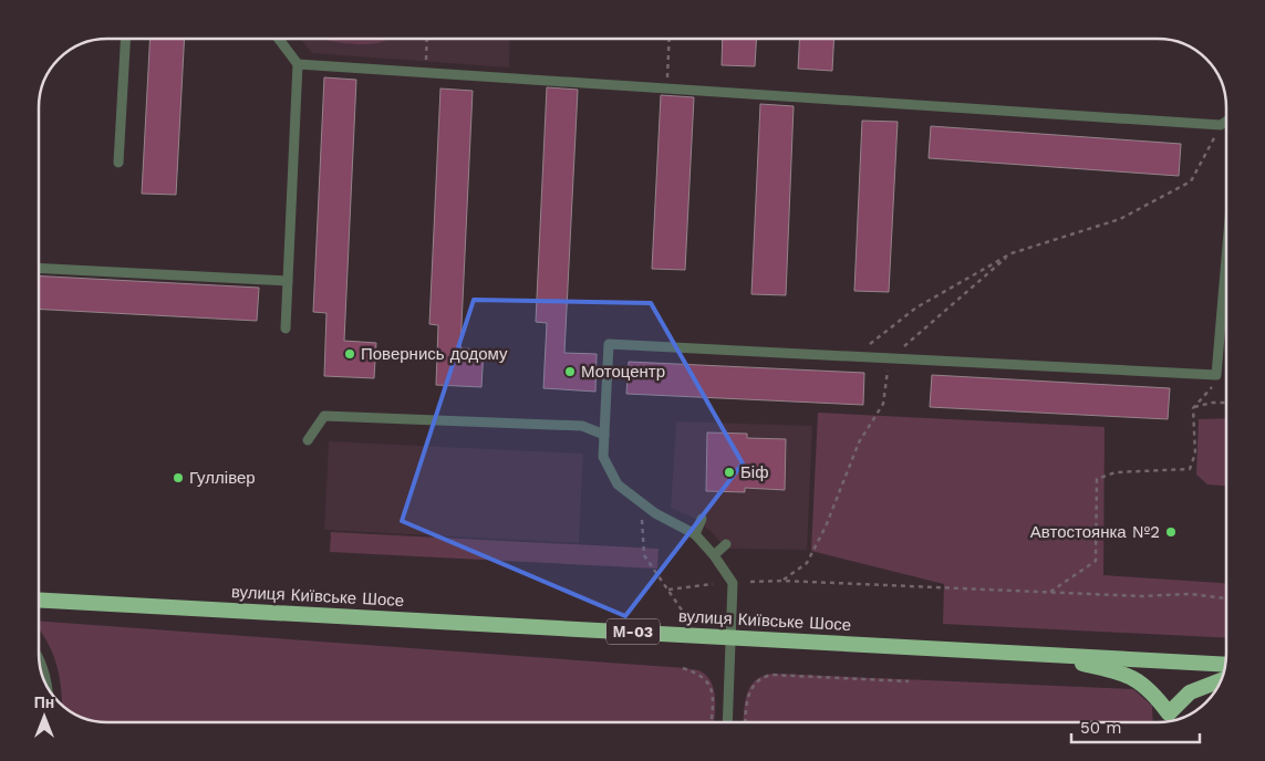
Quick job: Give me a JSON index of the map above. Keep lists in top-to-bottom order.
{
  "streets": {
    "highway": ["вулиця Київське Шосе", "М-03"]
  },
  "places": [
    "Повернись додому",
    "Мотоцентр",
    "Біф",
    "Гуллівер",
    "Автостоянка №2"
  ],
  "scale_bar": "50 m",
  "north": "top"
}
